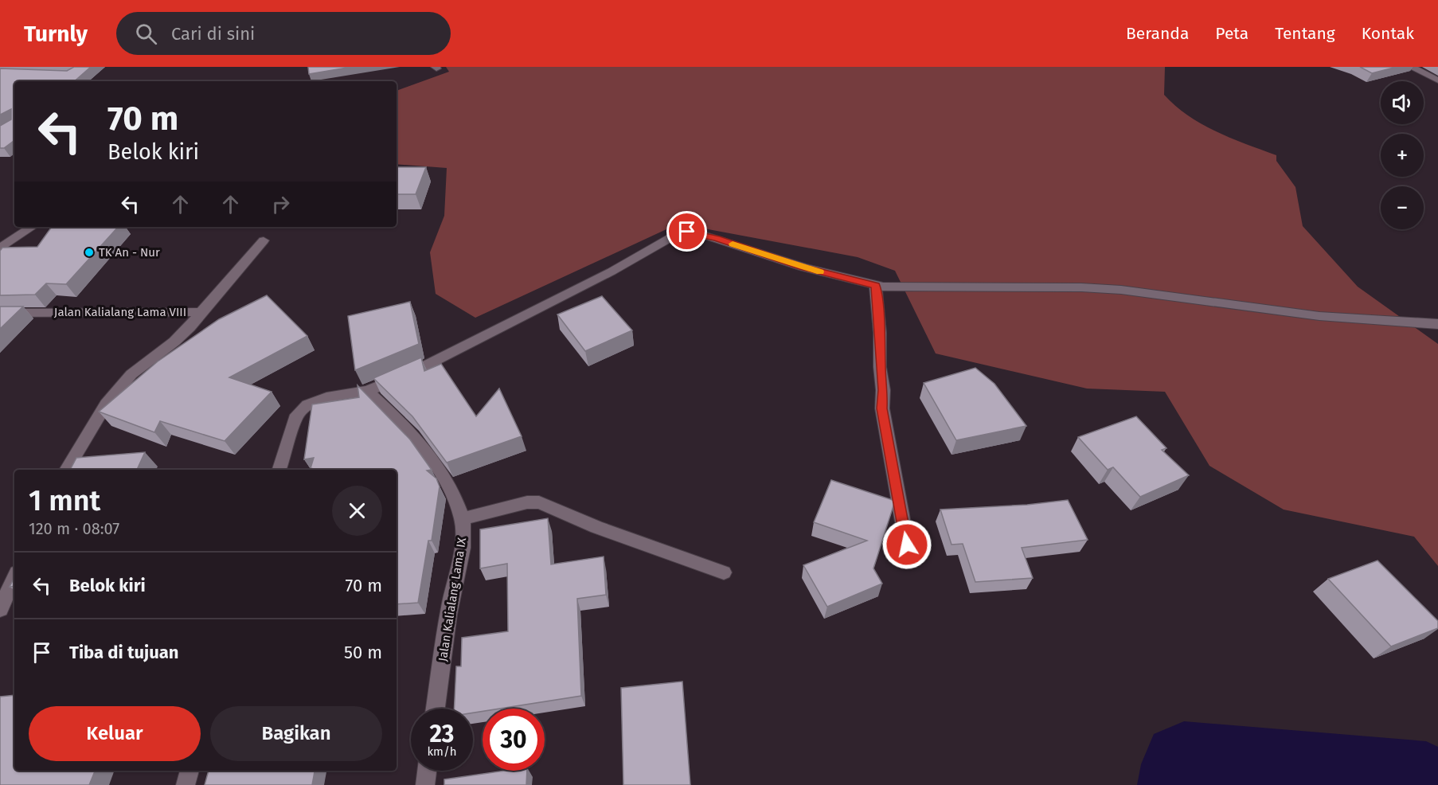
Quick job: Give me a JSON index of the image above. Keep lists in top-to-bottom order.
{
  "streets": {
    "street": ["Jalan Kalialang Lama VIII", "Jalan Kalialang Lama IX"]
  },
  "places": ["TK An - Nur"],
  "page": {
    "header": "Turnly",
    "search": "Cari di sini",
    "nav": [
      "Beranda",
      "Peta",
      "Tentang",
      "Kontak"
    ],
    "map_buttons": ["+", "−"],
    "turn": ["70 m", "Belok kiri"],
    "heading": ["1 mnt", "120 m · 08:07"],
    "list": [
      {
        "name": "Belok kiri",
        "value": "70 m"
      },
      {
        "name": "Tiba di tujuan",
        "value": "50 m"
      }
    ],
    "buttons": ["Keluar", "Bagikan"],
    "speed": "23 km/h",
    "limit": "30"
  }
}
